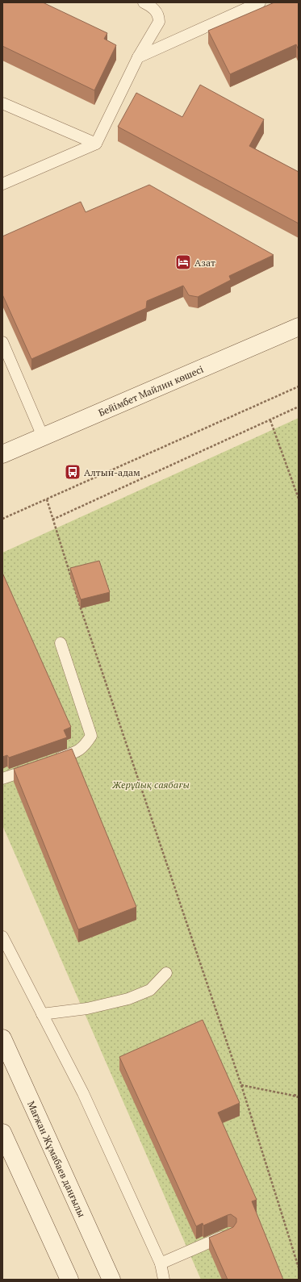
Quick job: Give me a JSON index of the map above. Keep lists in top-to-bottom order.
{
  "streets": {
    "main road": ["Бейімбет Майлин көшесі", "Мағжан Жұмабаев даңғылы"]
  },
  "parks": ["Жерұйық саябағы"],
  "places": {
    "hotel": ["Азат"],
    "bus stop": ["Алтын-адам"]
  }
}
